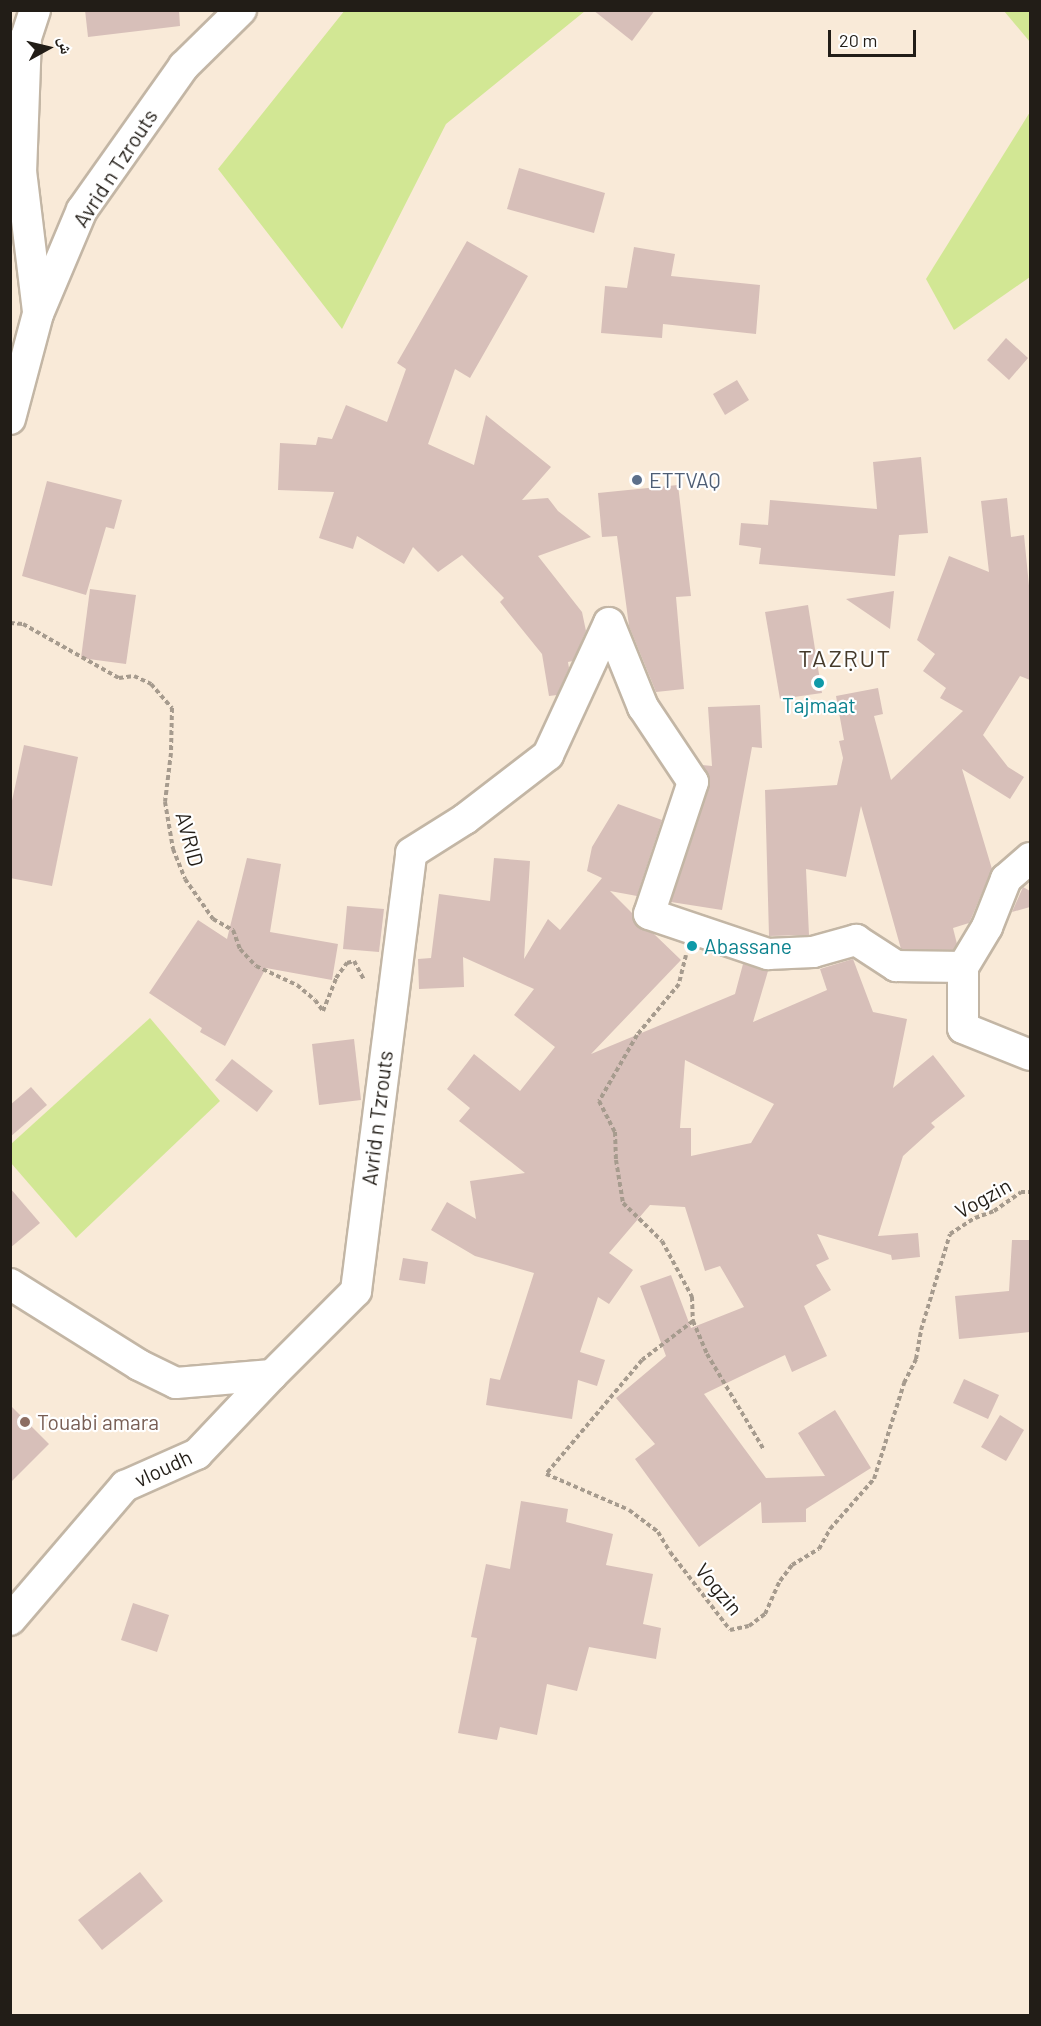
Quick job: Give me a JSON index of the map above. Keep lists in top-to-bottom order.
{
  "streets": {
    "street": ["Avrid n Tzrouts", "vloudh"],
    "path": ["AVRID", "Vogzin"]
  },
  "crossings": [
    ["Avrid n Tzrouts", "AVRID"],
    ["Avrid n Tzrouts", "vloudh"]
  ],
  "districts": ["TAZṚUT"],
  "places": [
    "ETTVAQ",
    "Tajmaat",
    "Abassane",
    "Touabi amara"
  ],
  "scale_bar": "20 m",
  "north": "right"
}
